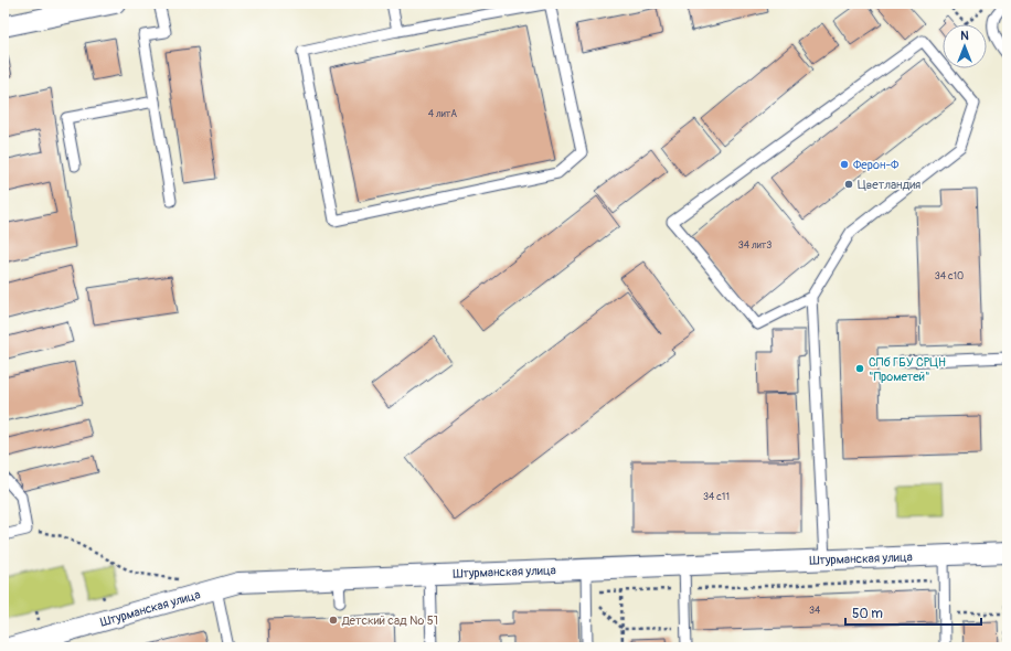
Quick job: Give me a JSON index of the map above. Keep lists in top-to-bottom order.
{
  "streets": {
    "street": ["Штурманская улица"]
  },
  "places": [
    "Ферон-Ф",
    "Цветландия",
    "СПб ГБУ СРЦН \"Прометей\"",
    "Детский сад № 51"
  ],
  "house_numbers": [
    "4 литА",
    "34 лит3",
    "34 с10",
    "34 с11",
    "34"
  ],
  "scale_bar": "50 m",
  "north": "top"
}
